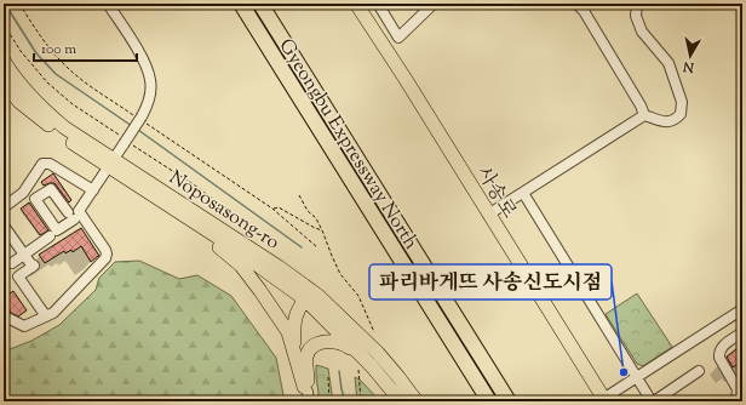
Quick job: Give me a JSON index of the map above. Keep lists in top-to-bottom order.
{
  "streets": {
    "highway": ["Gyeongbu Expressway North"],
    "main road": ["사송로", "Noposasong-ro"]
  },
  "places": ["파리바게뜨 사송신도시점"],
  "scale_bar": "100 m",
  "north": "bottom"
}
